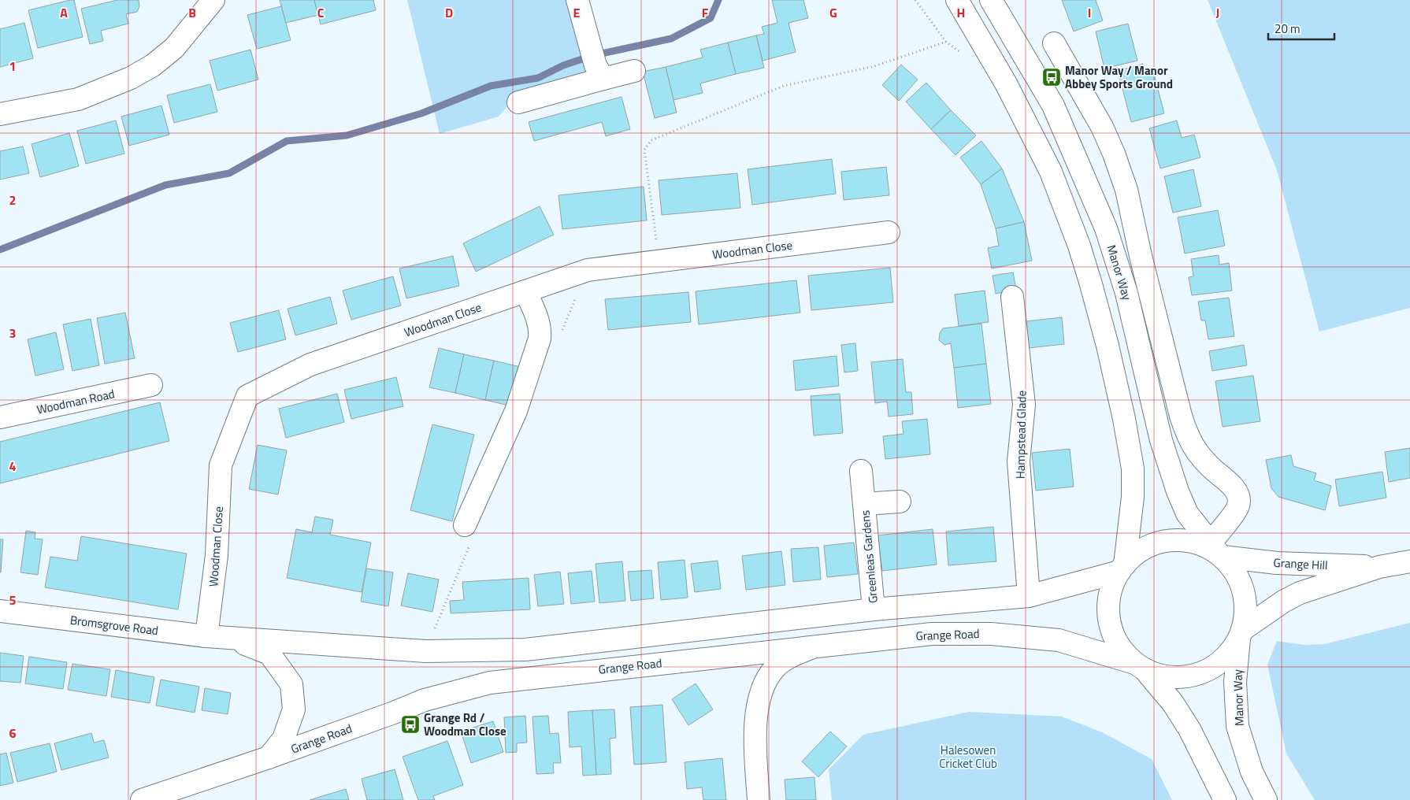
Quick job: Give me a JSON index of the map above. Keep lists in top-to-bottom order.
{
  "streets": {
    "main road": [
      "Woodman Close",
      "Manor Way",
      "Woodman Road",
      "Hampstead Glade",
      "Greenleas Gardens",
      "Grange Hill",
      "Bromsgrove Road",
      "Grange Road"
    ]
  },
  "crossings": [
    ["Woodman Close", "Bromsgrove Road"],
    ["Manor Way", "Grange Hill"],
    ["Manor Way", "Grange Road"],
    ["Grange Hill", "Grange Road"]
  ],
  "parks": ["Halesowen Cricket Club"],
  "places": {
    "bus stop": ["Manor Way / Manor Abbey Sports Ground", "Grange Rd / Woodman Close"]
  },
  "scale_bar": "20 m",
  "grid": {
    "columns": [
      "A",
      "B",
      "C",
      "D",
      "E",
      "F",
      "G",
      "H",
      "I",
      "J"
    ],
    "rows": [
      "1",
      "2",
      "3",
      "4",
      "5",
      "6"
    ]
  }
}
